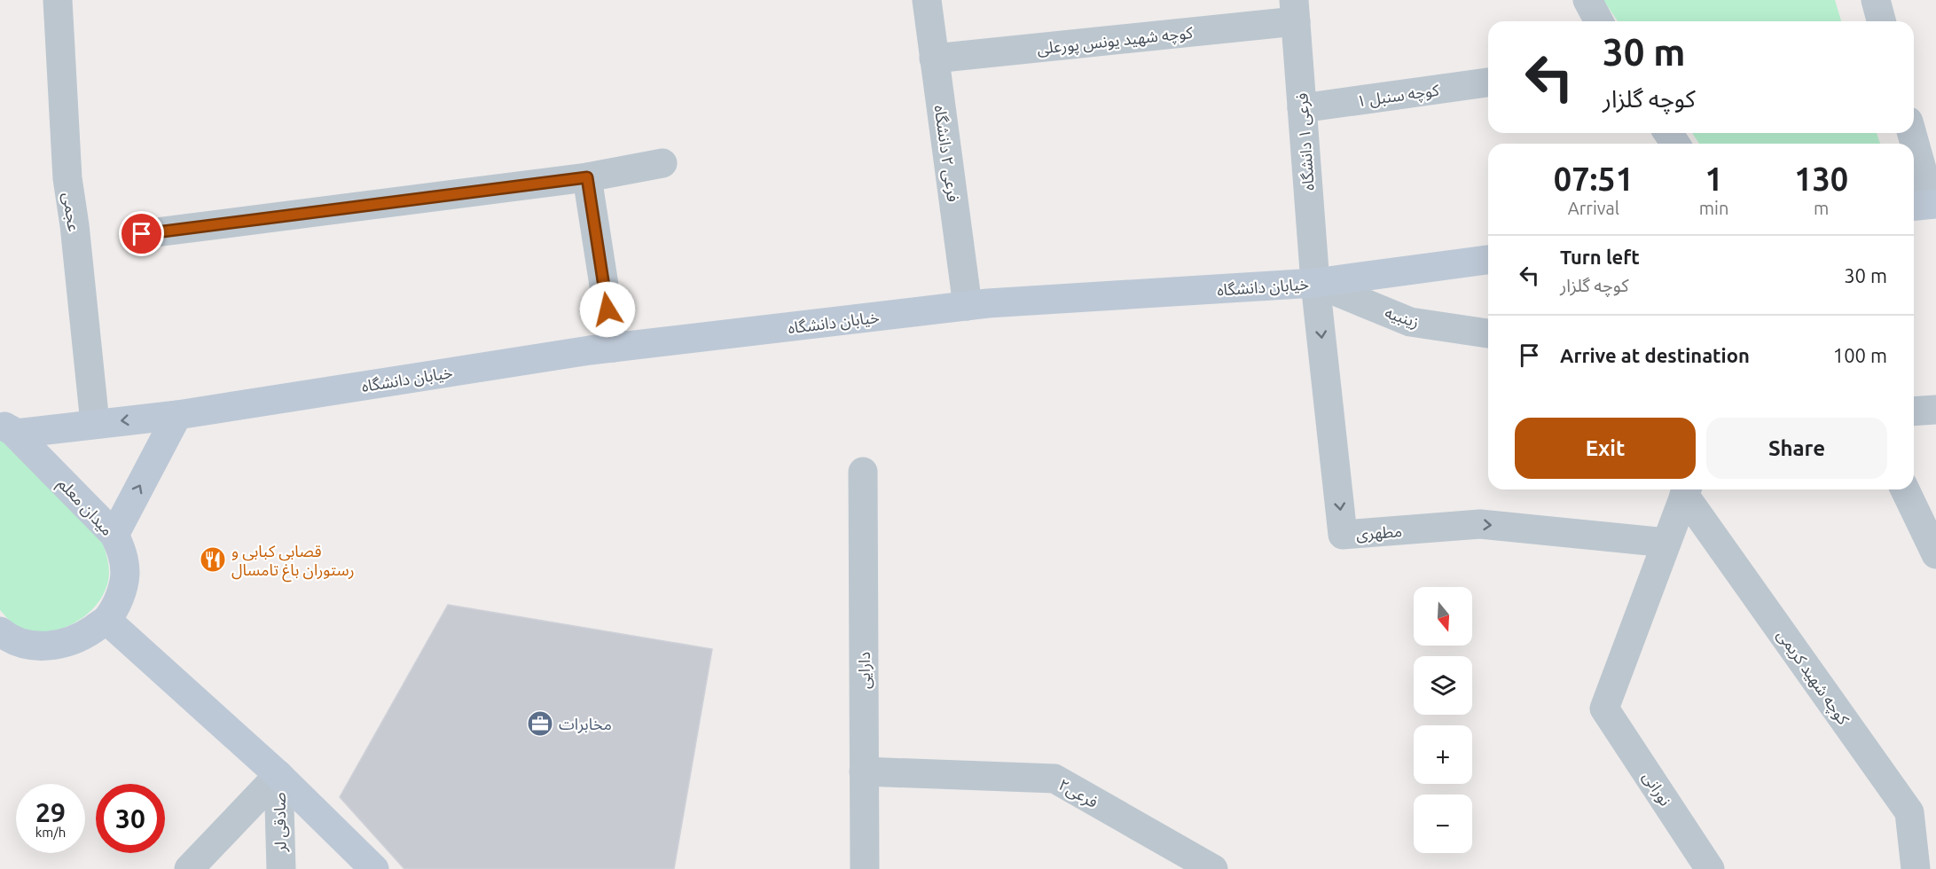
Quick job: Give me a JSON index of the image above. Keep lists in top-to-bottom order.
{
  "streets": {
    "street": [
      "کوچه شهید یونس پورعلی",
      "کوچه سنبل ۱",
      "فرعی ۱ دانشگاه",
      "فرعی ۲ دانشگاه",
      "عجمی",
      "خیابان دانشگاه",
      "زینبیه",
      "میدان معلم",
      "مطهری",
      "دارایی",
      "کوچه شهید کریمی",
      "نورانی",
      "فرعی۲",
      "صادقی لر"
    ]
  },
  "crossings": [
    ["کوچه شهید یونس پورعلی", "فرعی ۱ دانشگاه"],
    ["کوچه شهید یونس پورعلی", "فرعی ۲ دانشگاه"],
    ["کوچه سنبل ۱", "فرعی ۱ دانشگاه"],
    ["فرعی ۱ دانشگاه", "خیابان دانشگاه"],
    ["فرعی ۱ دانشگاه", "زینبیه"],
    ["فرعی ۱ دانشگاه", "مطهری"],
    ["فرعی ۲ دانشگاه", "خیابان دانشگاه"],
    ["عجمی", "خیابان دانشگاه"],
    ["خیابان دانشگاه", "زینبیه"],
    ["خیابان دانشگاه", "میدان معلم"],
    ["خیابان دانشگاه", "مطهری"],
    ["زینبیه", "مطهری"],
    ["مطهری", "کوچه شهید کریمی"],
    ["دارایی", "فرعی۲"],
    ["کوچه شهید کریمی", "نورانی"]
  ],
  "places": {
    "restaurant": ["قصابی کبابی و رستوران باغ تامسال"],
    "office": ["مخابرات"]
  },
  "north": "bottom",
  "page": {
    "turn": ["30 m", "کوچه گلزار"],
    "eta": [
      "07:51",
      "Arrival",
      "1",
      "min",
      "130",
      "m"
    ],
    "list": [
      {
        "name": "Turn left",
        "note": "کوچه گلزار",
        "value": "30 m"
      },
      {
        "name": "Arrive at destination",
        "value": "100 m"
      }
    ],
    "buttons": ["Exit", "Share"],
    "map_buttons": ["+", "−"],
    "speed": "29 km/h",
    "limit": "30"
  }
}
